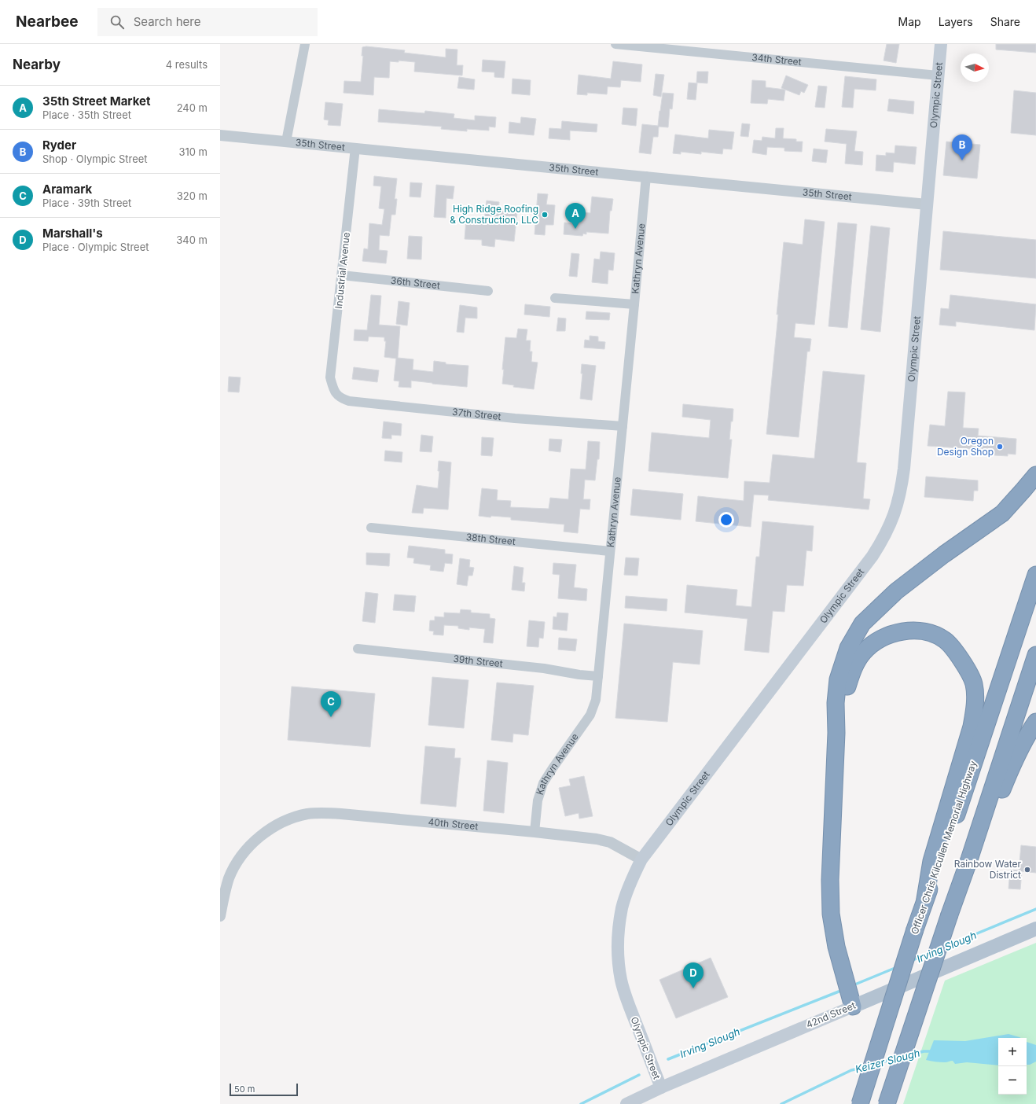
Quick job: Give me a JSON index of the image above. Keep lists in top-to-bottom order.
{
  "streets": {
    "highway": ["Officer Chris Kilcullen Memorial Highway"],
    "main road": ["Olympic Street", "42nd Street"],
    "street": [
      "34th Street",
      "35th Street",
      "Kathryn Avenue",
      "Industrial Avenue",
      "36th Street",
      "37th Street",
      "38th Street",
      "39th Street",
      "40th Street"
    ]
  },
  "crossings": [
    ["34th Street", "Olympic Street"],
    ["Olympic Street", "35th Street"],
    ["Olympic Street", "40th Street"],
    ["Olympic Street", "42nd Street"],
    ["35th Street", "Kathryn Avenue"],
    ["35th Street", "Industrial Avenue"],
    ["Kathryn Avenue", "37th Street"],
    ["Kathryn Avenue", "38th Street"],
    ["Kathryn Avenue", "39th Street"],
    ["Kathryn Avenue", "40th Street"],
    ["Industrial Avenue", "36th Street"],
    ["Industrial Avenue", "37th Street"]
  ],
  "water": ["Irving Slough", "Keizer Slough"],
  "places": ["High Ridge Roofing & Construction, LLC", "Oregon Design Shop", "Rainbow Water District"],
  "scale_bar": "50 m",
  "north": "right",
  "page": {
    "header": "Nearbee",
    "search": "Search here",
    "nav": ["Map", "Layers", "Share"],
    "heading": ["Nearby", "4 results"],
    "list": [
      {
        "mark": "A",
        "name": "35th Street Market",
        "note": "Place · 35th Street",
        "value": "240 m"
      },
      {
        "mark": "B",
        "name": "Ryder",
        "note": "Shop · Olympic Street",
        "value": "310 m"
      },
      {
        "mark": "C",
        "name": "Aramark",
        "note": "Place · 39th Street",
        "value": "320 m"
      },
      {
        "mark": "D",
        "name": "Marshall's",
        "note": "Place · Olympic Street",
        "value": "340 m"
      }
    ],
    "pins": [
      "B",
      "A",
      "C",
      "D"
    ],
    "map_buttons": ["+", "−"],
    "scale": "50 m"
  }
}
